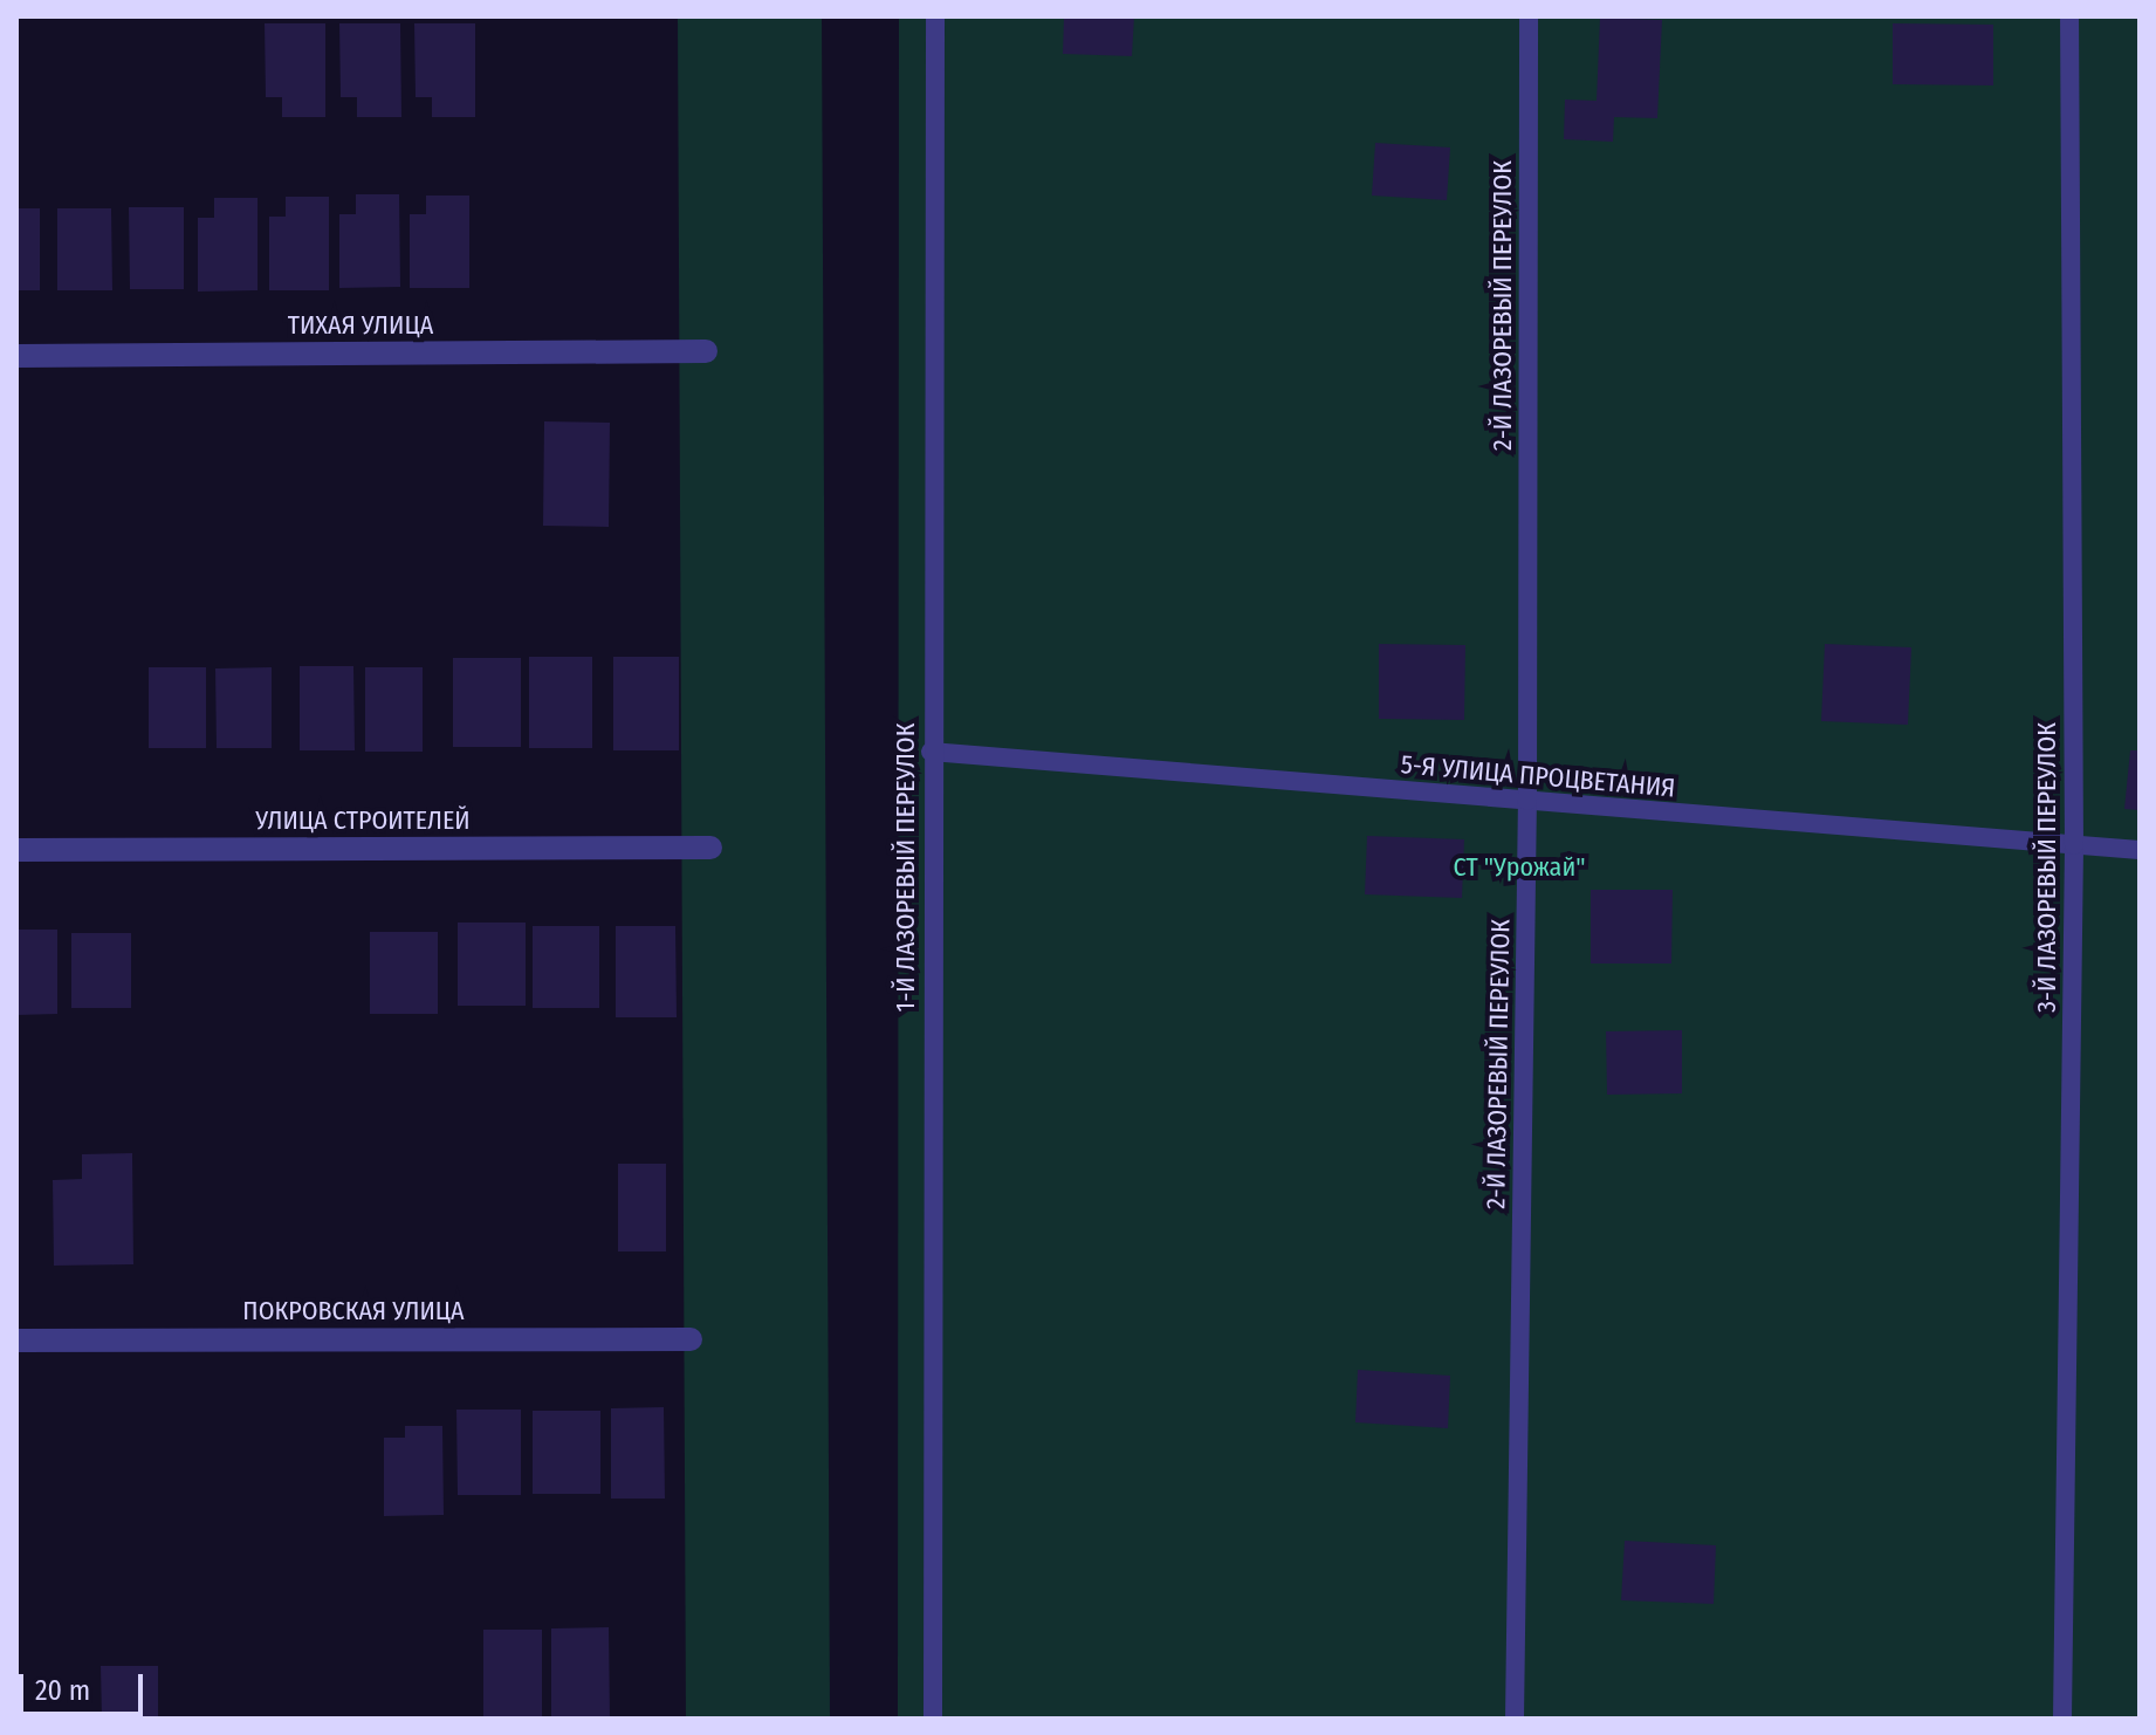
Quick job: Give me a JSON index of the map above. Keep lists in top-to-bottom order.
{
  "streets": {
    "street": ["ТИХАЯ УЛИЦА", "УЛИЦА СТРОИТЕЛЕЙ", "ПОКРОВСКАЯ УЛИЦА"],
    "lane": [
      "2-Й ЛАЗОРЕВЫЙ ПЕРЕУЛОК",
      "5-Я УЛИЦА ПРОЦВЕТАНИЯ",
      "1-Й ЛАЗОРЕВЫЙ ПЕРЕУЛОК",
      "3-Й ЛАЗОРЕВЫЙ ПЕРЕУЛОК"
    ]
  },
  "crossings": [
    ["2-Й ЛАЗОРЕВЫЙ ПЕРЕУЛОК", "5-Я УЛИЦА ПРОЦВЕТАНИЯ"],
    ["5-Я УЛИЦА ПРОЦВЕТАНИЯ", "1-Й ЛАЗОРЕВЫЙ ПЕРЕУЛОК"],
    ["5-Я УЛИЦА ПРОЦВЕТАНИЯ", "3-Й ЛАЗОРЕВЫЙ ПЕРЕУЛОК"]
  ],
  "parks": ["СТ \"Урожай\""],
  "scale_bar": "20 m"
}
